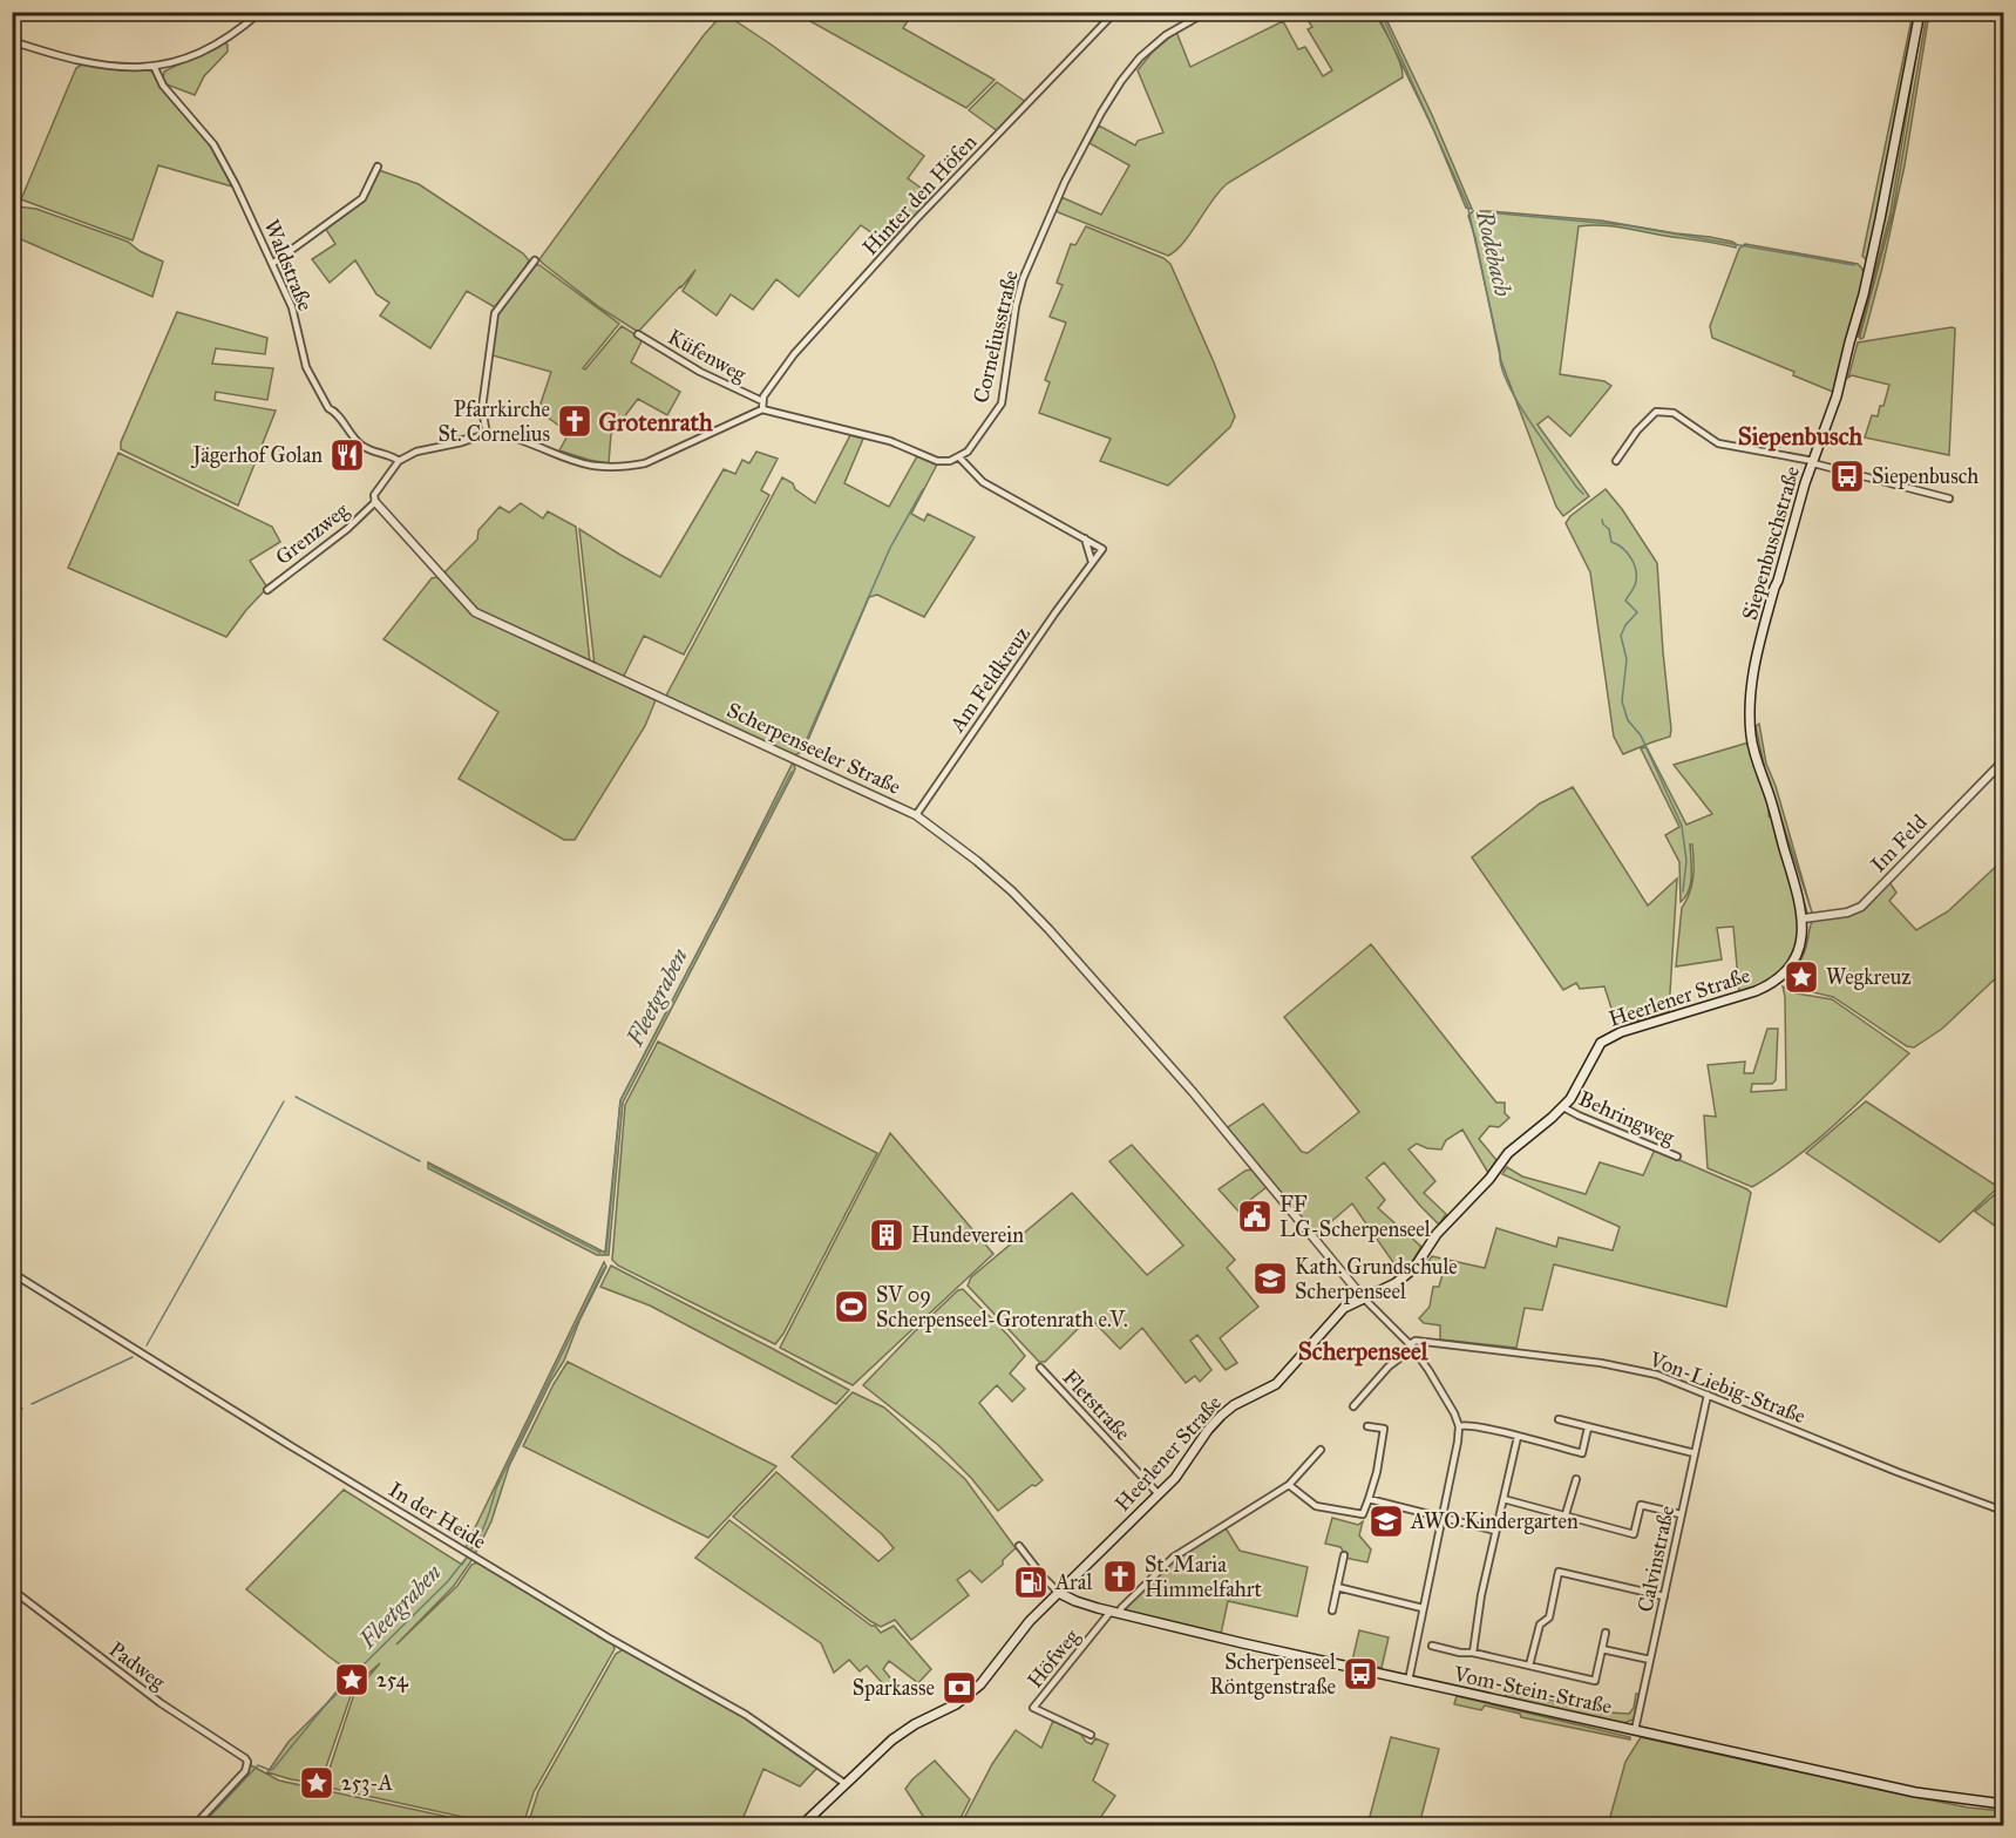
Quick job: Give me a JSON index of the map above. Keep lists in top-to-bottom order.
{
  "streets": {
    "main road": ["Siepenbuschstraße", "Heerlener Straße", "Vom-Stein-Straße"],
    "street": [
      "Hinter den Höfen",
      "Waldstraße",
      "Corneliusstraße",
      "Küfenweg",
      "Grenzweg",
      "Am Feldkreuz",
      "Scherpenseeler Straße",
      "Im Feld",
      "Behringweg",
      "Von-Liebig-Straße",
      "Fletstraße",
      "In der Heide",
      "Calvinstraße",
      "Höfweg",
      "Padweg"
    ]
  },
  "crossings": [
    ["Hinter den Höfen", "Küfenweg"],
    ["Corneliusstraße", "Am Feldkreuz"],
    ["Grenzweg", "Scherpenseeler Straße"],
    ["Siepenbuschstraße", "Im Feld"],
    ["Siepenbuschstraße", "Heerlener Straße"],
    ["Am Feldkreuz", "Scherpenseeler Straße"],
    ["Scherpenseeler Straße", "Heerlener Straße"],
    ["Im Feld", "Heerlener Straße"],
    ["Heerlener Straße", "Behringweg"],
    ["Heerlener Straße", "Fletstraße"],
    ["Heerlener Straße", "In der Heide"],
    ["Heerlener Straße", "Vom-Stein-Straße"],
    ["Von-Liebig-Straße", "Calvinstraße"],
    ["Calvinstraße", "Vom-Stein-Straße"],
    ["Höfweg", "Vom-Stein-Straße"]
  ],
  "districts": ["Grotenrath", "Siepenbusch", "Scherpenseel"],
  "water": ["Rodebach", "Fleetgraben"],
  "places": {
    "church": ["Pfarrkirche St. Cornelius", "St. Maria Himmelfahrt"],
    "restaurant": ["Jägerhof Golan"],
    "bus stop": ["Siepenbusch", "Scherpenseel Röntgenstraße"],
    "place": ["Wegkreuz", "254", "253-A"],
    "public building": ["FF LG-Scherpenseel"],
    "building": ["Hundeverein"],
    "school or university": ["Kath. Grundschule Scherpenseel", "AWO Kindergarten"],
    "sports": ["SV 09 Scherpenseel-Grotenrath e.V."],
    "fuel station": ["Aral"],
    "bank": ["Sparkasse"]
  }
}
